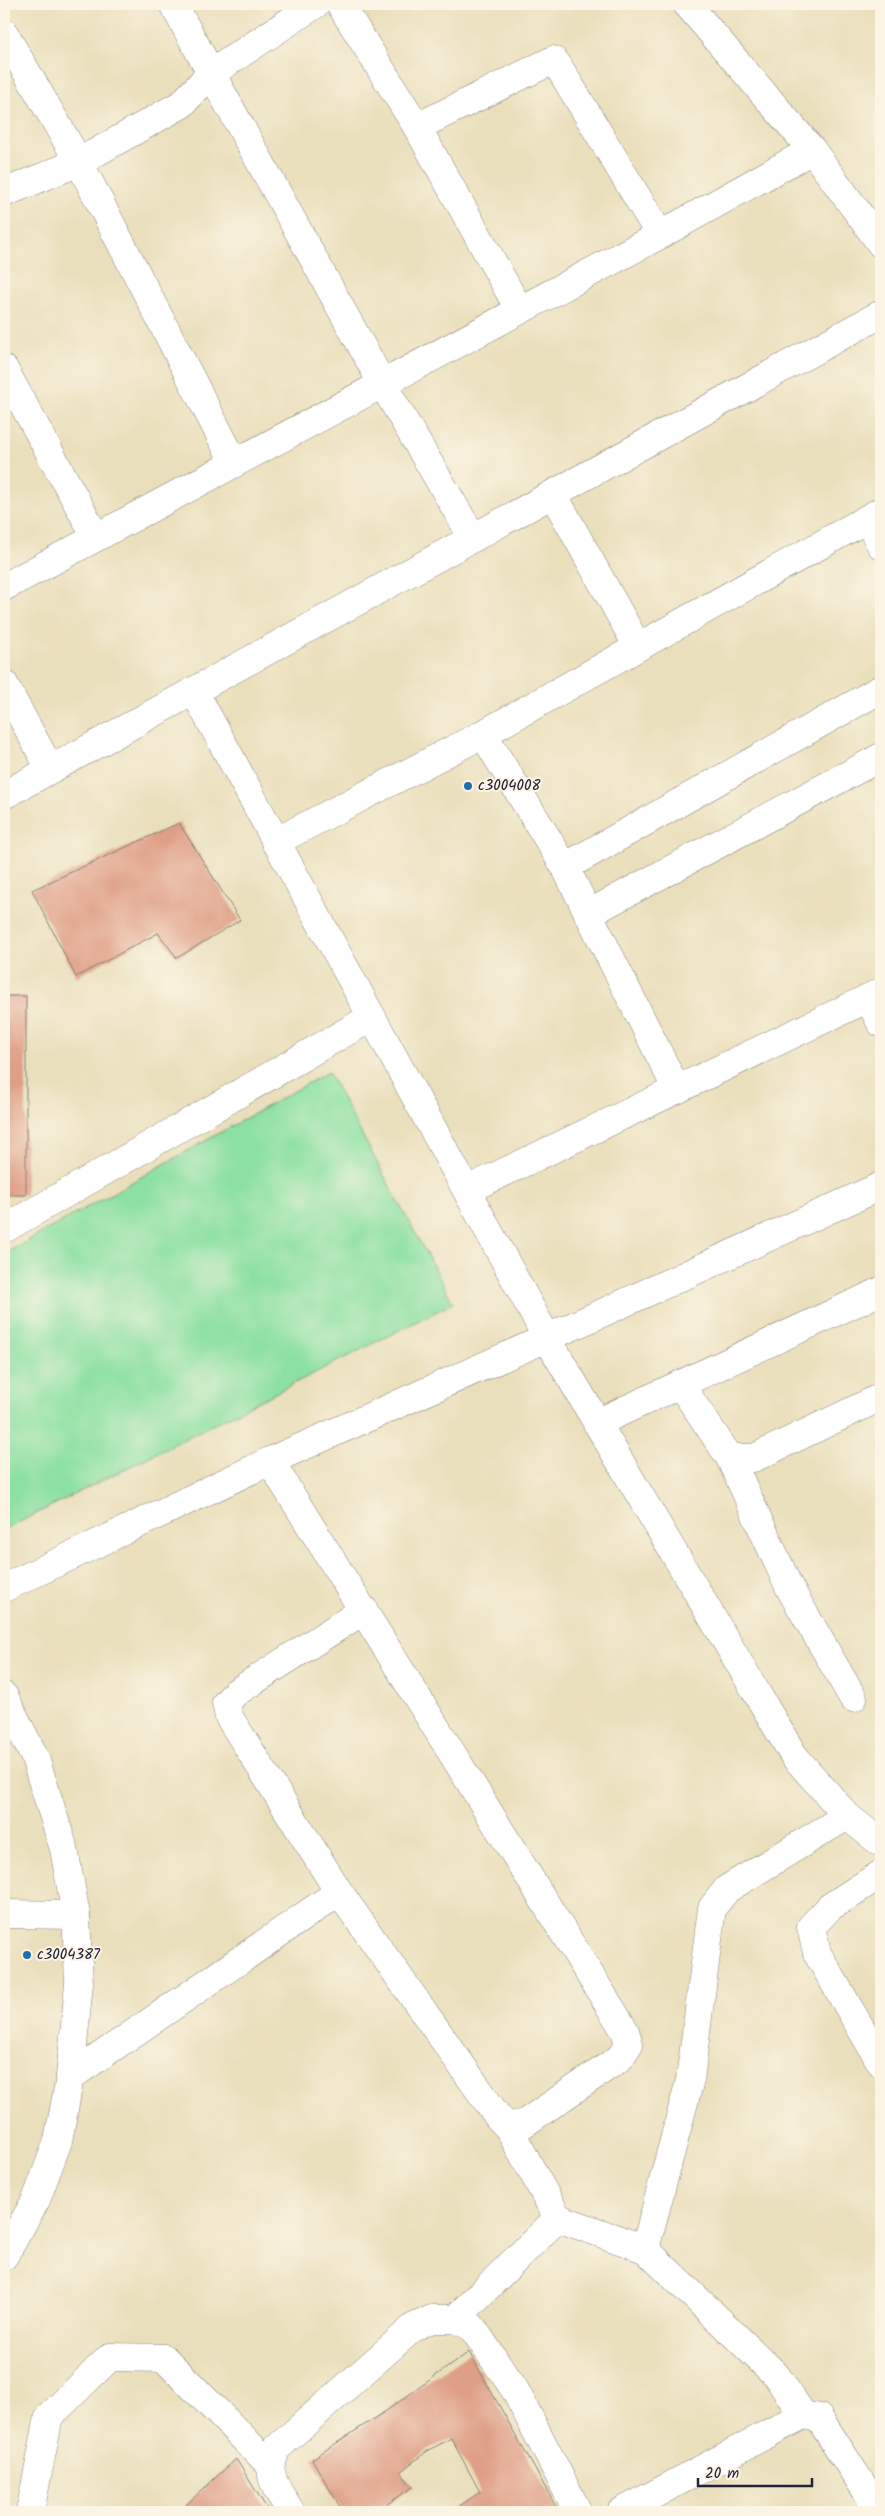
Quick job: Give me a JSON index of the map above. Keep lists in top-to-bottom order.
{
  "places": ["c3004008", "c3004387"],
  "scale_bar": "20 m"
}
